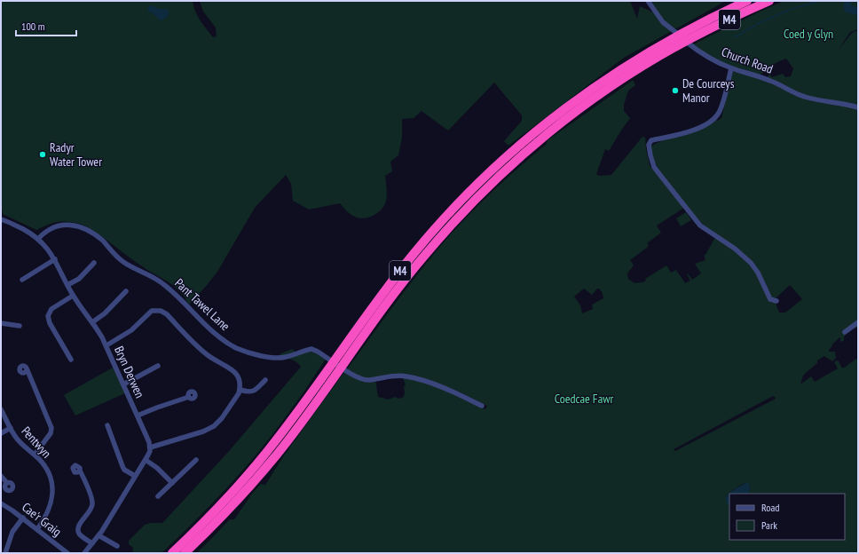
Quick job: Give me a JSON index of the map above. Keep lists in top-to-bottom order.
{
  "streets": {
    "highway": ["M4"],
    "street": [
      "Church Road",
      "Pant Tawel Lane",
      "Bryn Derwen",
      "Pentwyn",
      "Cae'r Graig"
    ]
  },
  "crossings": [
    ["Pant Tawel Lane", "Bryn Derwen"],
    ["Pentwyn", "Cae'r Graig"]
  ],
  "parks": ["Coed y Glyn", "Coedcae Fawr"],
  "places": ["De Courceys Manor", "Radyr Water Tower"],
  "legend": ["Road", "Park"],
  "scale_bar": "100 m"
}
